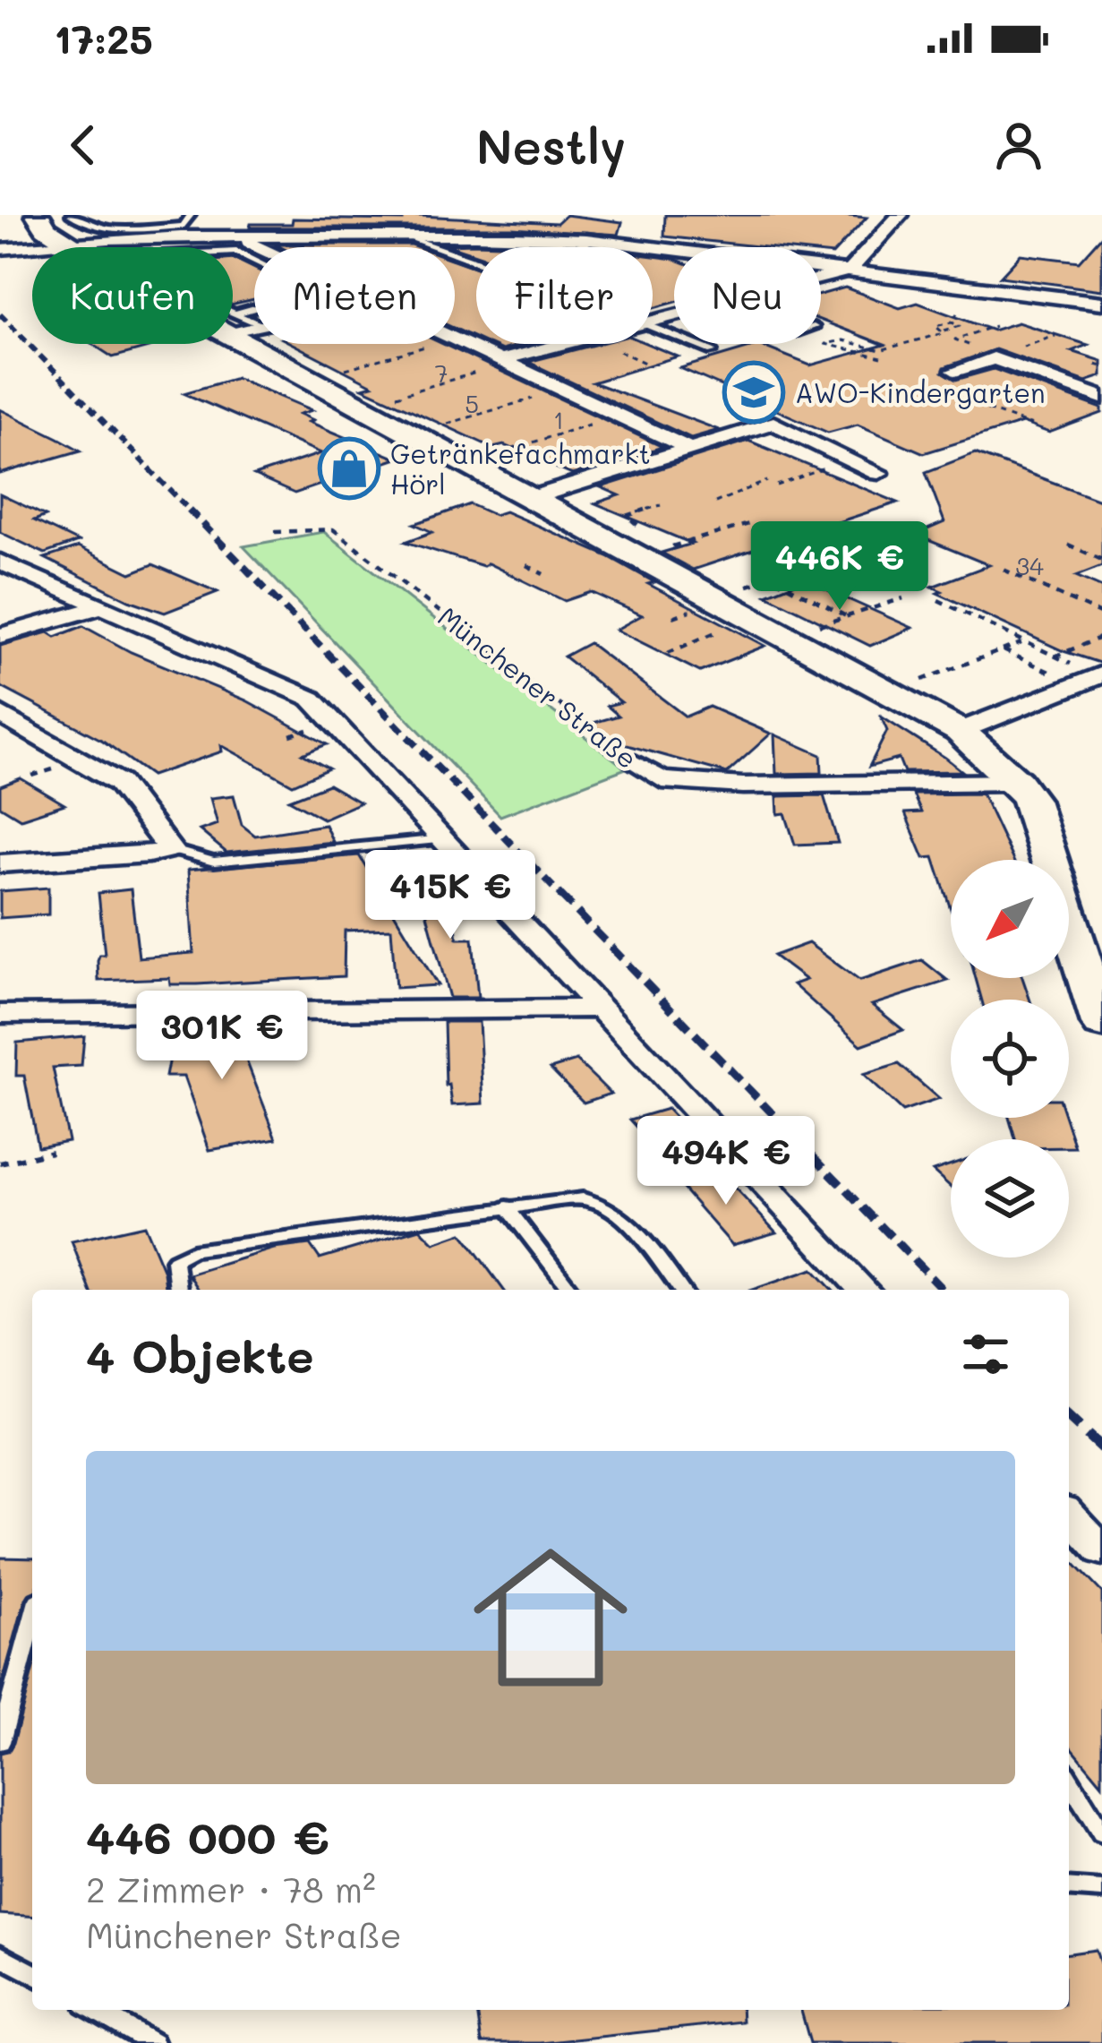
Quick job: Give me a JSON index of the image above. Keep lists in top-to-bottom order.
{
  "streets": {
    "street": ["Münchener Straße"]
  },
  "places": {
    "school or university": ["AWO-Kindergarten"],
    "shop": ["Getränkefachmarkt Hörl"]
  },
  "house_numbers": [
    "7",
    "5",
    "1",
    "34"
  ],
  "north": "bottom left",
  "page": {
    "status": "17:25",
    "header": "Nestly",
    "chip": [
      "Kaufen",
      "Mieten",
      "Filter",
      "Neu"
    ],
    "price": [
      "446K €",
      "415K €",
      "301K €",
      "494K €"
    ],
    "heading": "4 Objekte",
    "list": [
      {
        "name": "446 000 €",
        "note": "2 Zimmer · 78 m² · Münchener Straße"
      }
    ]
  }
}
